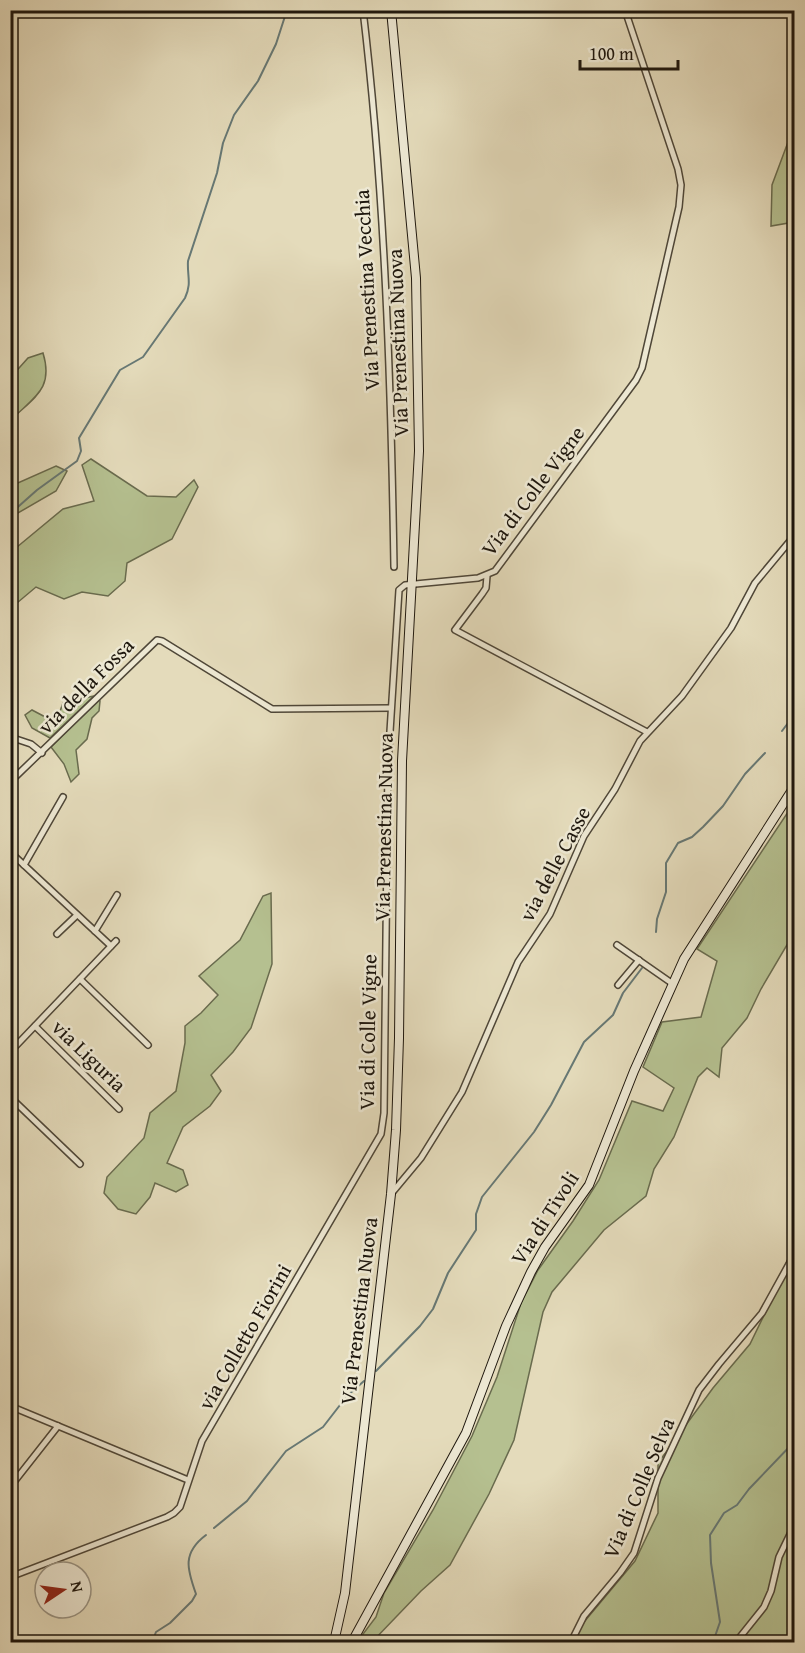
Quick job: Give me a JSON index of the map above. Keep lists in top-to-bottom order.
{
  "streets": {
    "main road": ["Via Prenestina Nuova", "Via di Tivoli"],
    "street": [
      "Via Prenestina Vecchia",
      "Via di Colle Vigne",
      "via della Fossa",
      "via delle Casse",
      "via Liguria",
      "via Colletto Fiorini",
      "Via di Colle Selva"
    ]
  },
  "crossings": [
    ["Via Prenestina Nuova", "Via di Colle Vigne"],
    ["Via Prenestina Nuova", "via delle Casse"],
    ["Via di Colle Vigne", "via della Fossa"],
    ["Via di Colle Vigne", "via Colletto Fiorini"]
  ],
  "scale_bar": "100 m",
  "north": "right"
}
